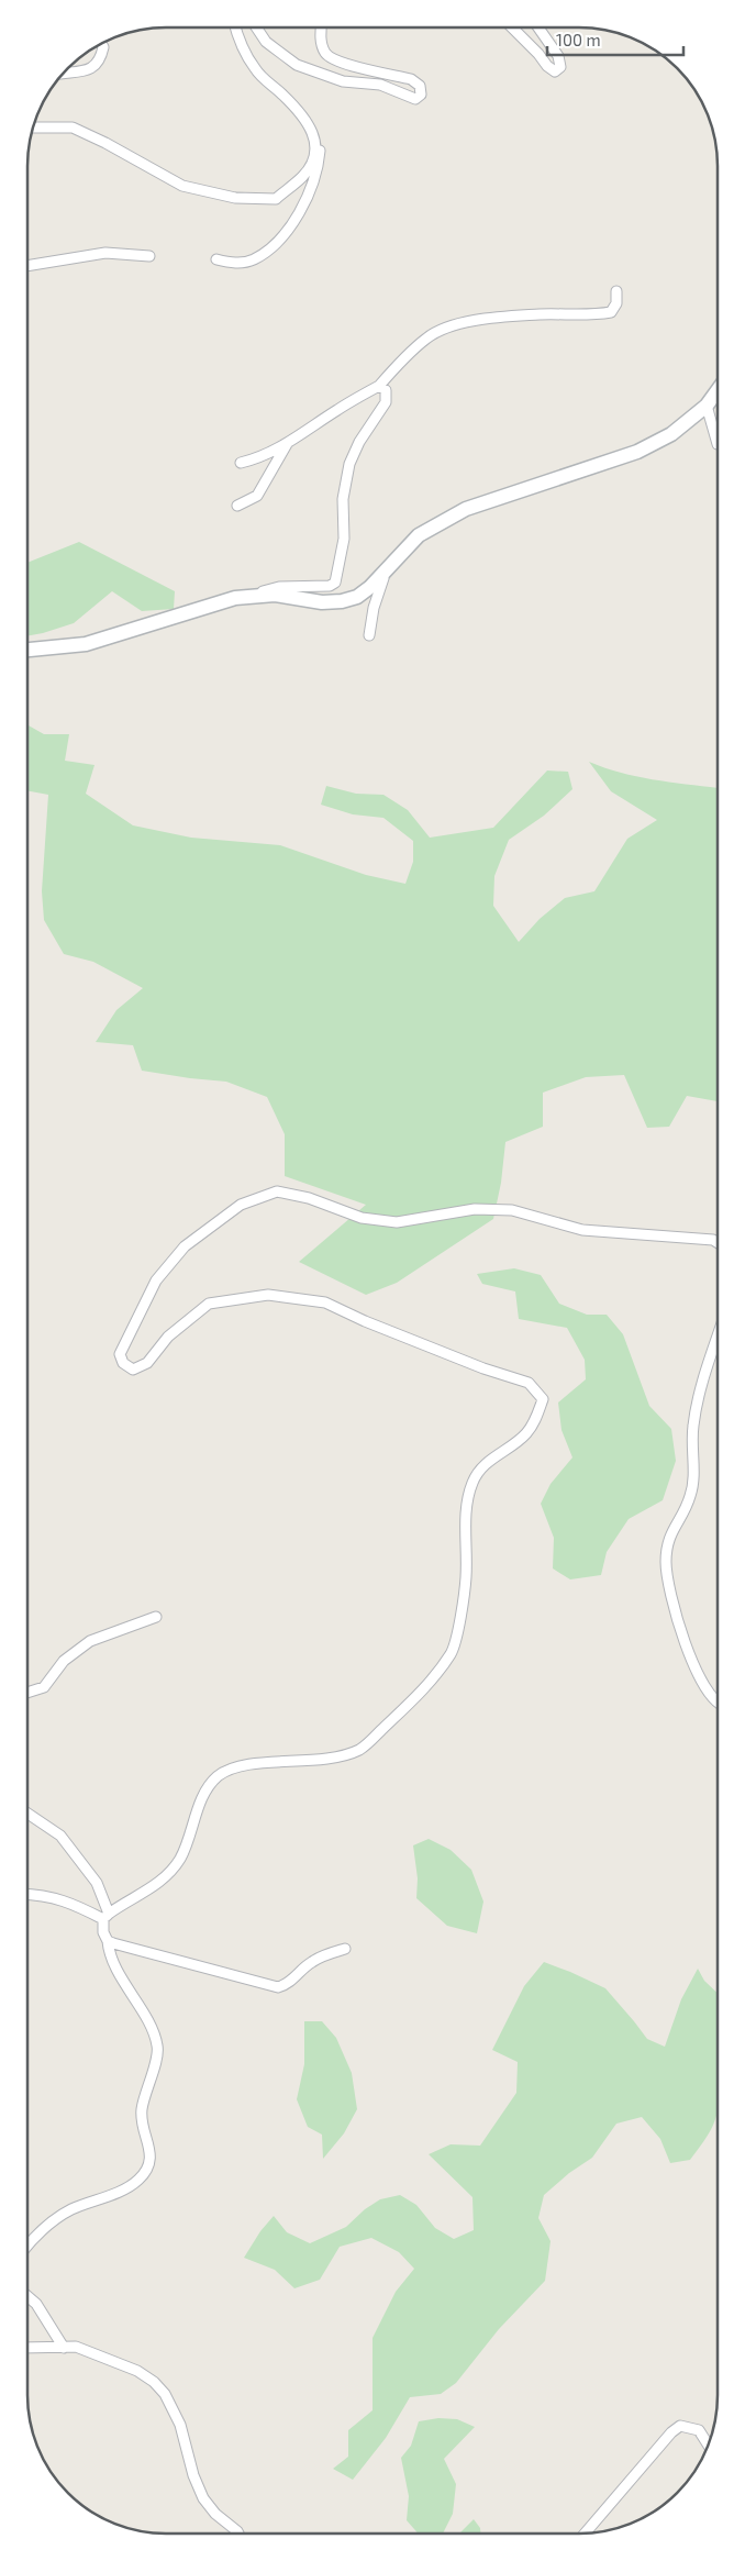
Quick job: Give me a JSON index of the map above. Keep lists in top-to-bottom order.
{
  "scale_bar": "100 m"
}
